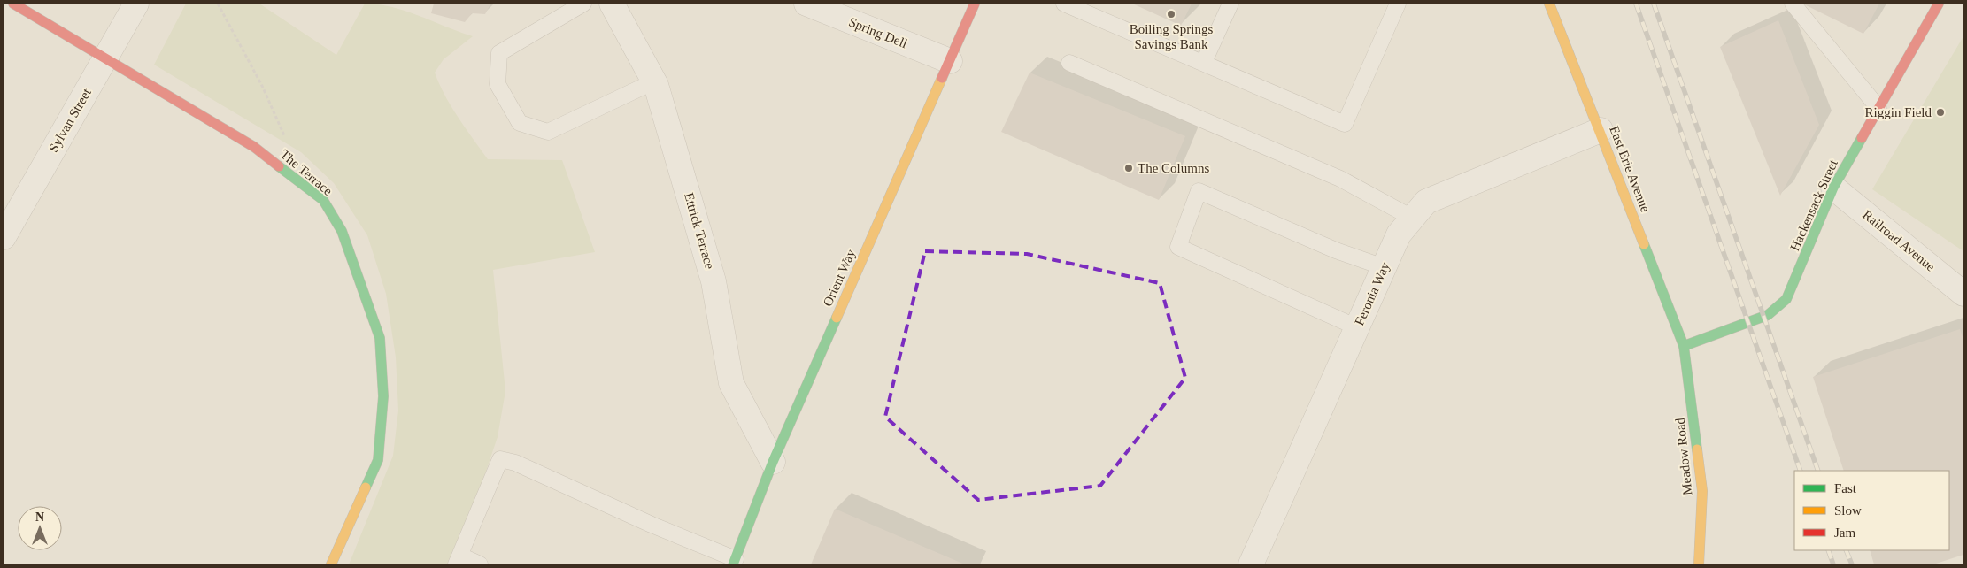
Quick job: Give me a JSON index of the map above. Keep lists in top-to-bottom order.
{
  "streets": {
    "street": [
      "Spring Dell",
      "Sylvan Street",
      "East Erie Avenue",
      "The Terrace",
      "Hackensack Street",
      "Ettrick Terrace",
      "Railroad Avenue",
      "Orient Way",
      "Feronia Way",
      "Meadow Road"
    ]
  },
  "crossings": [
    ["Spring Dell", "Orient Way"],
    ["Sylvan Street", "The Terrace"],
    ["East Erie Avenue", "Hackensack Street"],
    ["East Erie Avenue", "Feronia Way"],
    ["East Erie Avenue", "Meadow Road"],
    ["Hackensack Street", "Railroad Avenue"],
    ["Hackensack Street", "Meadow Road"],
    ["Ettrick Terrace", "Orient Way"]
  ],
  "places": ["Boiling Springs Savings Bank", "Riggin Field", "The Columns"],
  "legend": ["Fast", "Slow", "Jam"],
  "north": "top"
}
